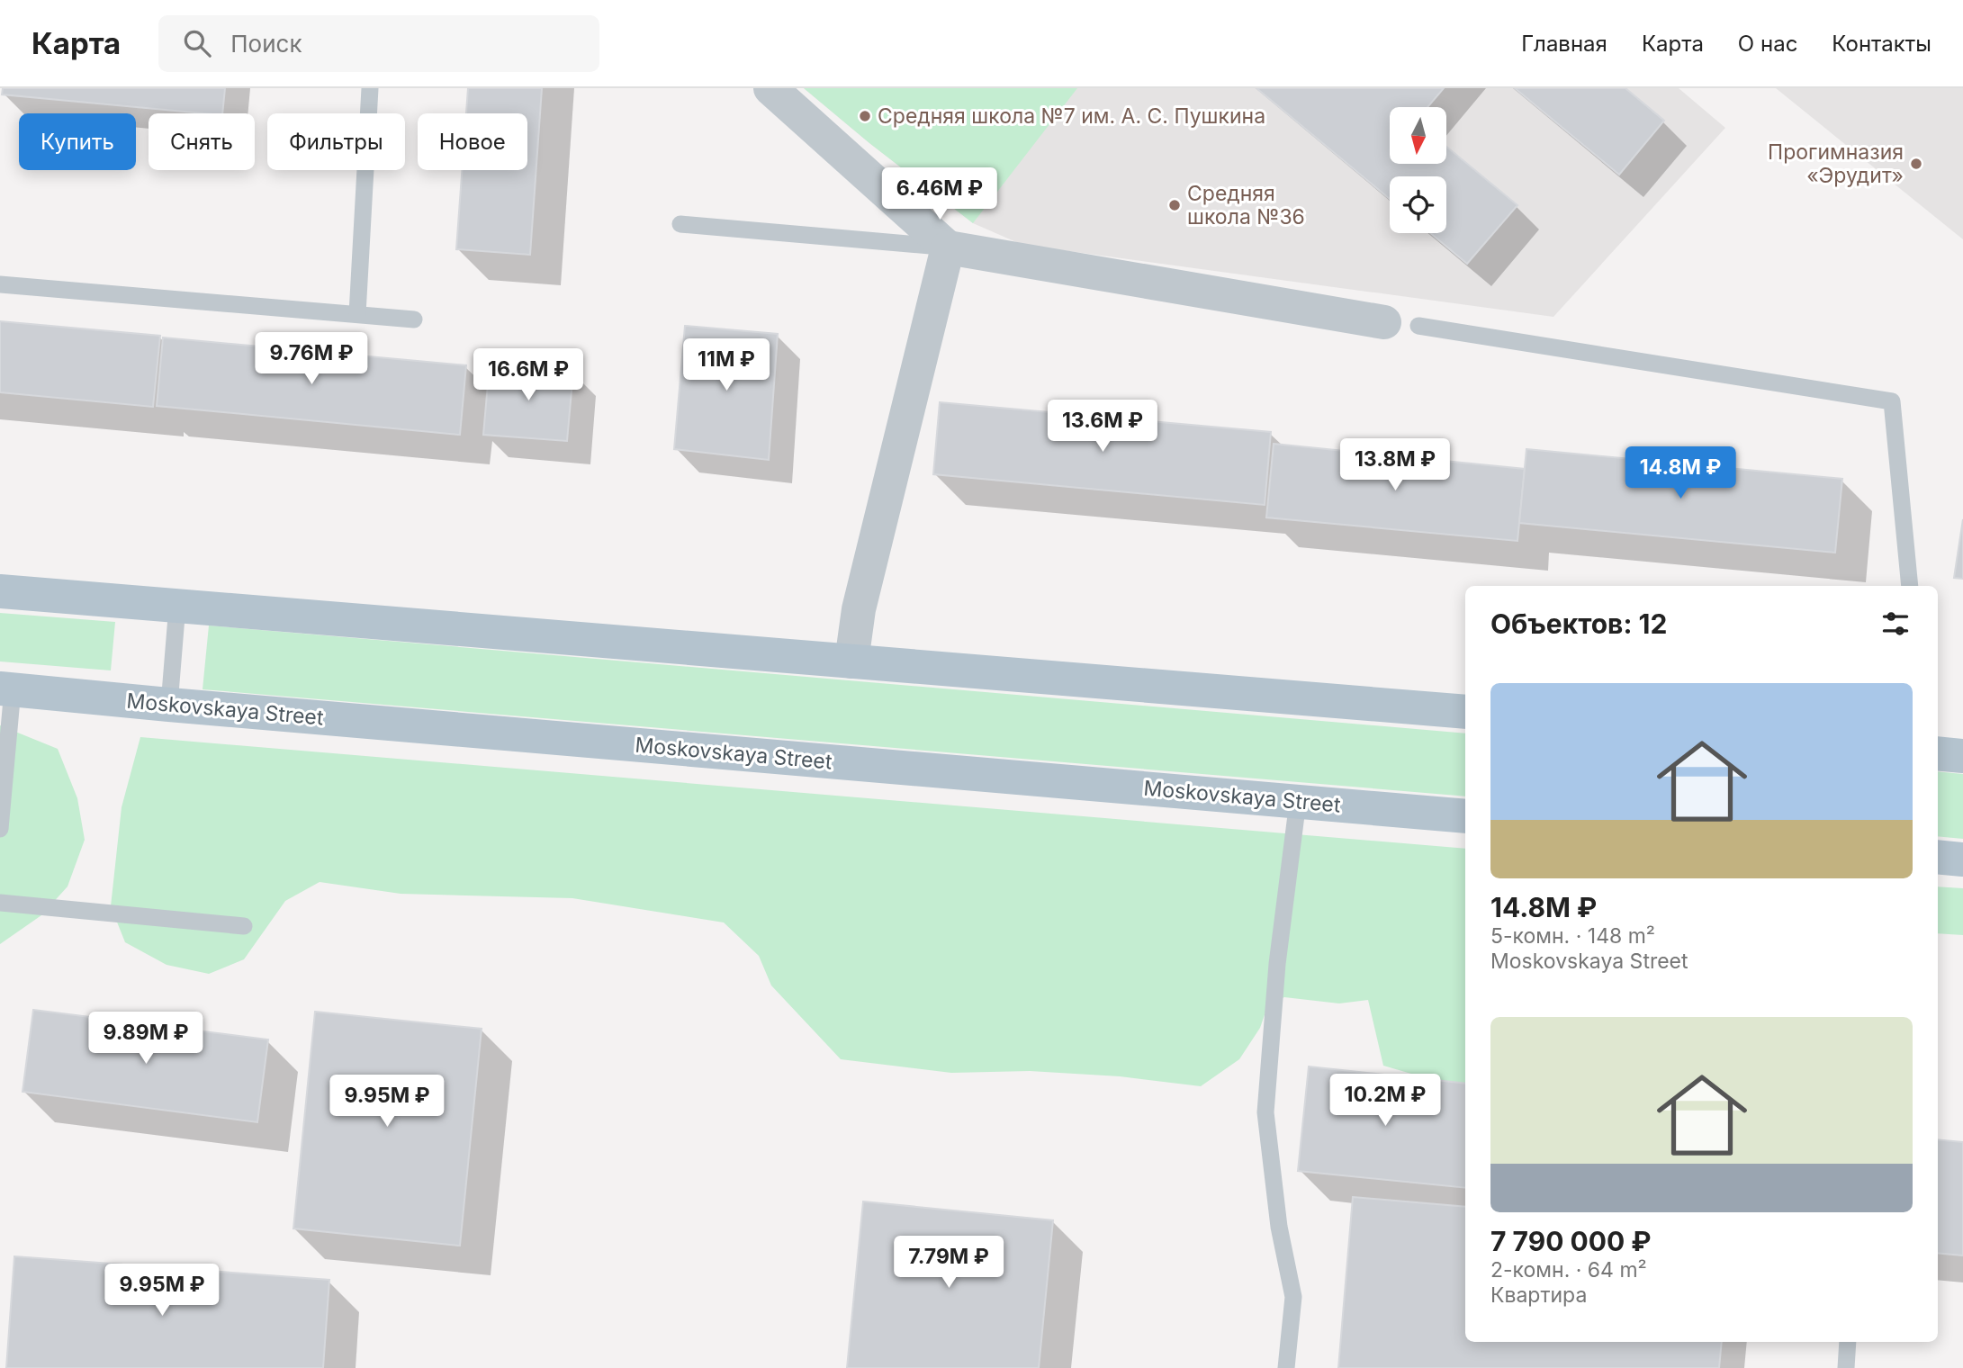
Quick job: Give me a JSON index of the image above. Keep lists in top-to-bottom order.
{
  "streets": {
    "main road": ["Moskovskaya Street"]
  },
  "places": ["Средняя школа №7 им. А. С. Пушкина", "Прогимназия «Эрудит»", "Средняя школа №36"],
  "north": "bottom",
  "page": {
    "header": "Карта",
    "search": "Поиск",
    "nav": [
      "Главная",
      "Карта",
      "О нас",
      "Контакты"
    ],
    "chip": [
      "Купить",
      "Снять",
      "Фильтры",
      "Новое"
    ],
    "price": [
      "6.46M ₽",
      "9.76M ₽",
      "11M ₽",
      "16.6M ₽",
      "13.6M ₽",
      "13.8M ₽",
      "14.8M ₽",
      "9.89M ₽",
      "10.2M ₽",
      "9.95M ₽",
      "7.79M ₽",
      "9.95M ₽"
    ],
    "heading": "Объектов: 12",
    "list": [
      {
        "name": "14.8M ₽",
        "note": "5-комн. · 148 m² · Moskovskaya Street"
      },
      {
        "name": "7 790 000 ₽",
        "note": "2-комн. · 64 m² · Квартира"
      }
    ]
  }
}
